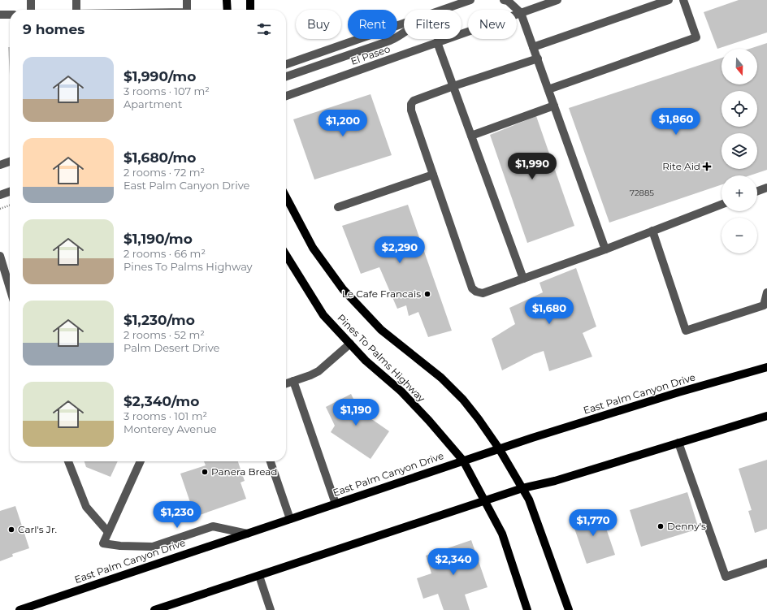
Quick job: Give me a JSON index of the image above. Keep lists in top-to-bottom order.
{
  "streets": {
    "main road": ["Pines To Palms Highway", "East Palm Canyon Drive"],
    "street": ["El Paseo"]
  },
  "crossings": [
    ["Pines To Palms Highway", "East Palm Canyon Drive"]
  ],
  "places": {
    "health": ["Rite Aid"],
    "other": [
      "Le Cafe Francais",
      "Panera Bread",
      "Denny's",
      "Carl's Jr."
    ]
  },
  "house_numbers": ["72885"],
  "north": "bottom",
  "page": {
    "chip": [
      "Buy",
      "Rent",
      "Filters",
      "New"
    ],
    "heading": "9 homes",
    "map_buttons": ["+", "−"],
    "list": [
      {
        "name": "$1,990/mo",
        "note": "3 rooms · 107 m² · Apartment"
      },
      {
        "name": "$1,680/mo",
        "note": "2 rooms · 72 m² · East Palm Canyon Drive"
      },
      {
        "name": "$1,190/mo",
        "note": "2 rooms · 66 m² · Pines To Palms Highway"
      },
      {
        "name": "$1,230/mo",
        "note": "2 rooms · 52 m² · Palm Desert Drive"
      },
      {
        "name": "$2,340/mo",
        "note": "3 rooms · 101 m² · Monterey Avenue"
      }
    ],
    "price": [
      "$1,860",
      "$1,200",
      "$1,990",
      "$2,290",
      "$1,680",
      "$1,190",
      "$1,230",
      "$1,770",
      "$2,340"
    ]
  }
}
